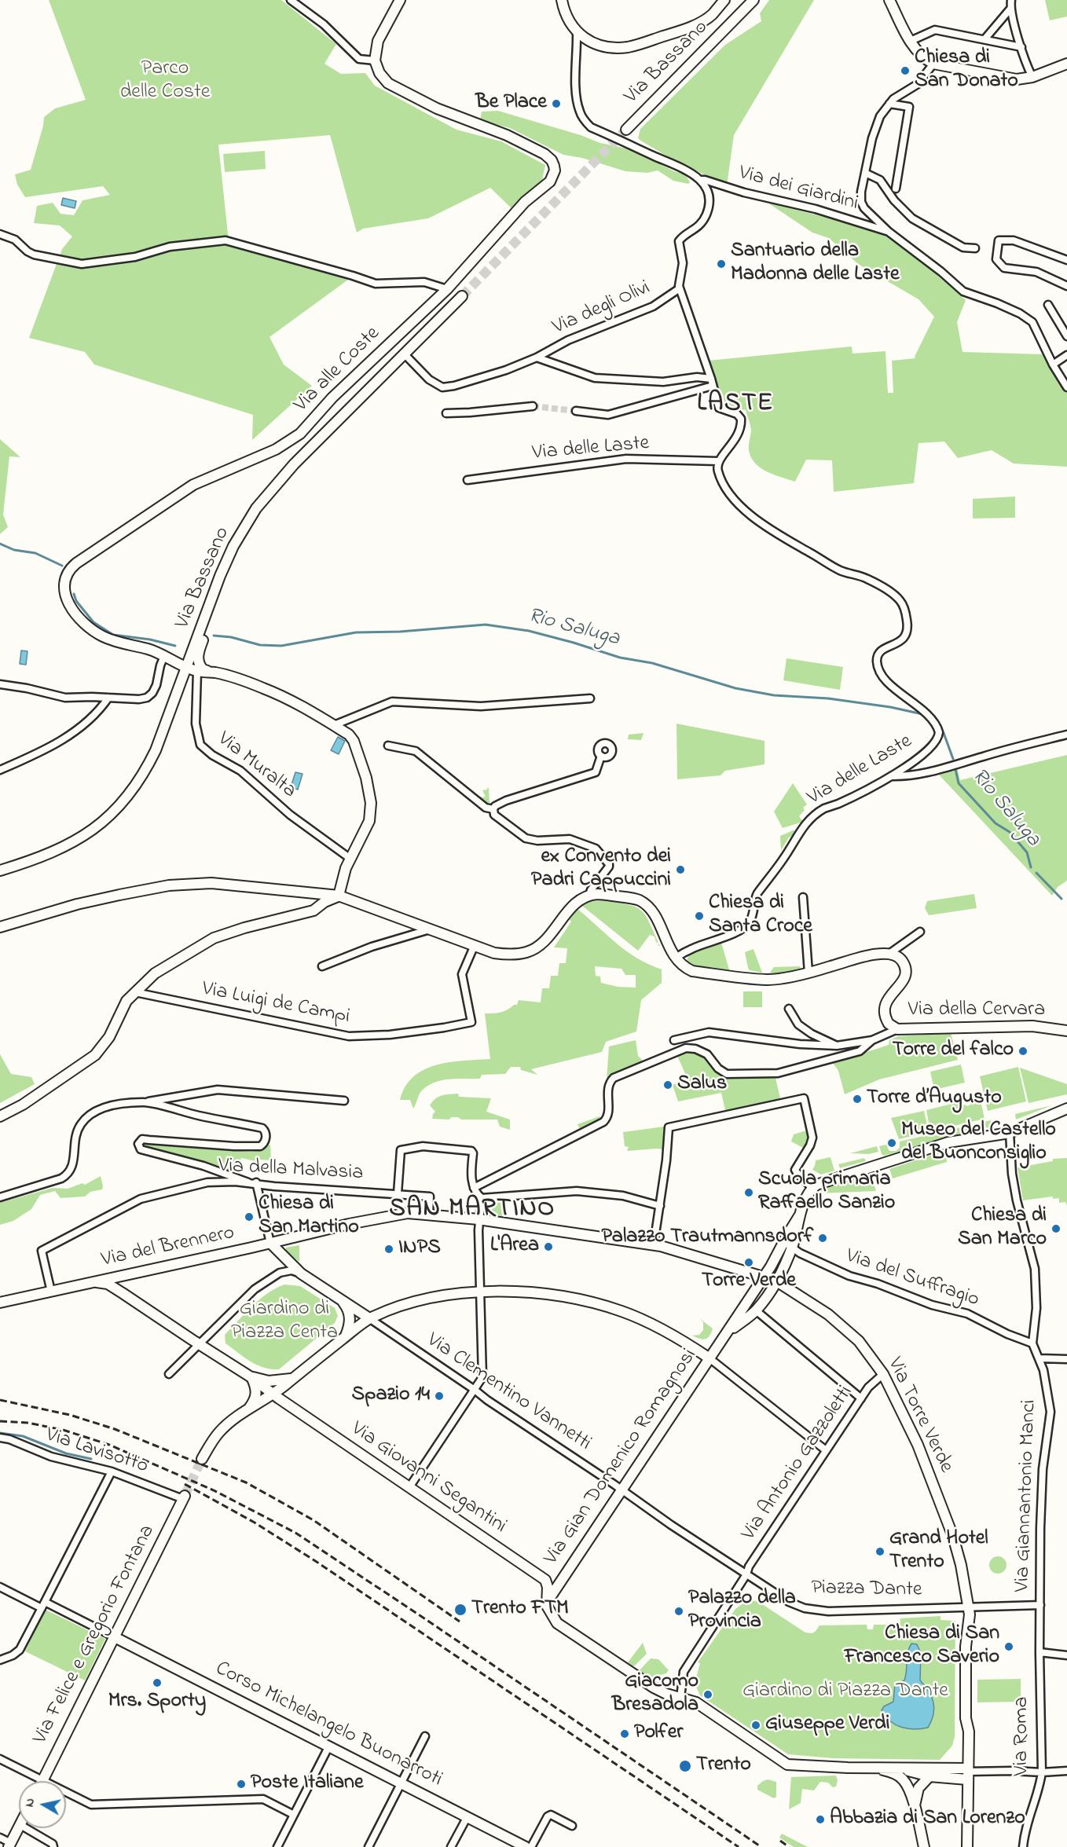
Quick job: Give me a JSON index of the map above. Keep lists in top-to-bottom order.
{
  "streets": {
    "main road": [
      "Via Bassano",
      "Via alle Coste",
      "Via della Cervara",
      "Via del Brennero",
      "Via Torre Verde",
      "Via Gian Domenico Romagnosi",
      "Via Giovanni Segantini",
      "Via Felice e Gregorio Fontana",
      "Corso Michelangelo Buonarroti"
    ],
    "street": [
      "Via dei Giardini",
      "Via degli Olivi",
      "Via delle Laste",
      "Via Muralta",
      "Via Luigi de Campi",
      "Via della Malvasia",
      "Via del Suffragio",
      "Via Clementino Vannetti",
      "Via Lavisotto",
      "Via Antonio Gazzoletti",
      "Via Giannantonio Manci",
      "Piazza Dante",
      "Via Roma"
    ]
  },
  "crossings": [
    ["Via Bassano", "Via degli Olivi"],
    ["Via Bassano", "Via alle Coste"],
    ["Via della Malvasia", "Via del Brennero"],
    ["Via del Brennero", "Via Torre Verde"],
    ["Via del Brennero", "Via Giovanni Segantini"],
    ["Via del Suffragio", "Via Gian Domenico Romagnosi"],
    ["Via del Suffragio", "Via Giannantonio Manci"],
    ["Via Clementino Vannetti", "Via Gian Domenico Romagnosi"],
    ["Via Clementino Vannetti", "Via Antonio Gazzoletti"],
    ["Via Clementino Vannetti", "Piazza Dante"],
    ["Via Torre Verde", "Via Gian Domenico Romagnosi"],
    ["Via Torre Verde", "Via Antonio Gazzoletti"],
    ["Via Torre Verde", "Piazza Dante"],
    ["Via Lavisotto", "Via Felice e Gregorio Fontana"],
    ["Via Gian Domenico Romagnosi", "Via Giovanni Segantini"],
    ["Via Antonio Gazzoletti", "Piazza Dante"],
    ["Via Giannantonio Manci", "Piazza Dante"],
    ["Via Giannantonio Manci", "Via Roma"],
    ["Via Felice e Gregorio Fontana", "Corso Michelangelo Buonarroti"]
  ],
  "districts": ["LASTE", "SAN MARTINO"],
  "water": ["Rio Saluga"],
  "parks": ["Parco delle Coste", "Giardino di Piazza Centa", "Giardino di Piazza Dante"],
  "places": [
    "Chiesa di San Donato",
    "Be Place",
    "Santuario della Madonna delle Laste",
    "ex Convento dei Padri Cappuccini",
    "Chiesa di Santa Croce",
    "Torre del falco",
    "Salus",
    "Torre d’Augusto",
    "Museo del Castello del Buonconsiglio",
    "Scuola primaria Raffaello Sanzio",
    "Chiesa di San Martino",
    "Chiesa di San Marco",
    "Palazzo Trautmannsdorf",
    "L'Area",
    "INPS",
    "Torre Verde",
    "Spazio 14",
    "Grand Hotel Trento",
    "Trento FTM",
    "Palazzo della Provincia",
    "Chiesa di San Francesco Saverio",
    "Mrs. Sporty",
    "Giacomo Bresadola",
    "Giuseppe Verdi",
    "Polfer",
    "Trento",
    "Poste Italiane",
    "Abbazia di San Lorenzo"
  ],
  "north": "left"
}
